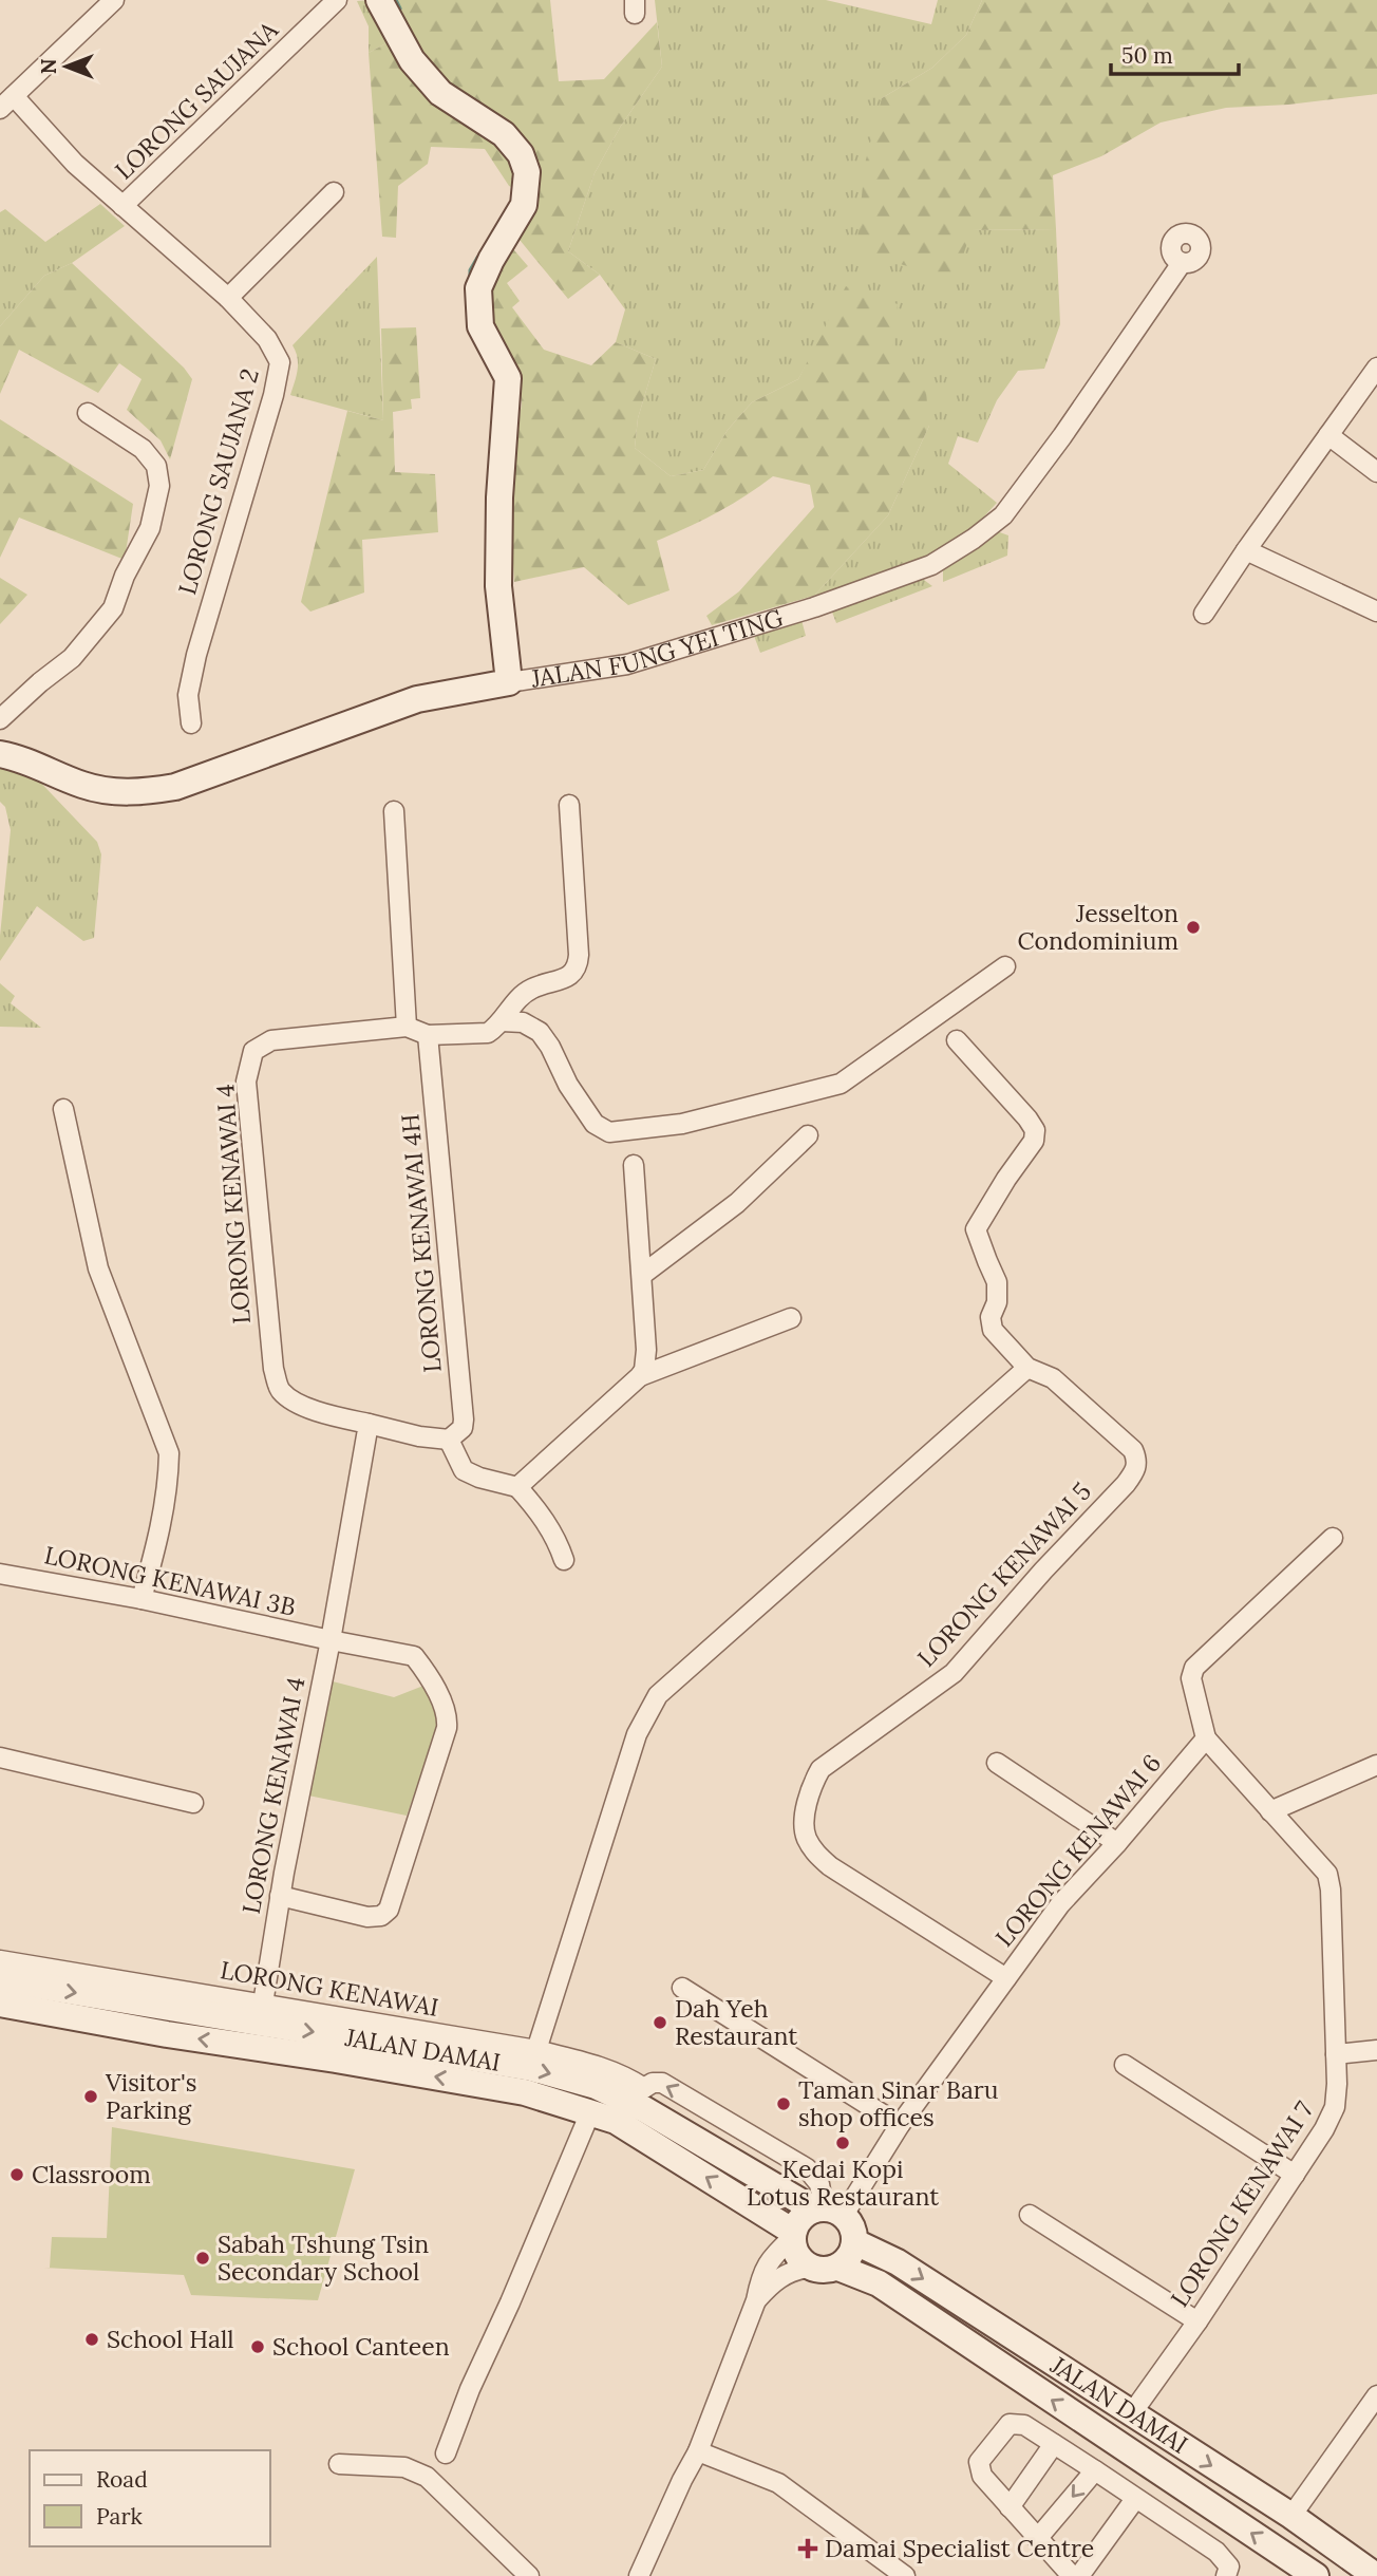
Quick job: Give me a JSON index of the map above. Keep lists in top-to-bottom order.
{
  "streets": {
    "main road": ["JALAN FUNG YEI TING", "JALAN DAMAI"],
    "street": [
      "LORONG SAUJANA",
      "LORONG SAUJANA 2",
      "LORONG KENAWAI 4",
      "LORONG KENAWAI 4H",
      "LORONG KENAWAI 5",
      "LORONG KENAWAI 3B",
      "LORONG KENAWAI 6",
      "LORONG KENAWAI",
      "LORONG KENAWAI 7"
    ]
  },
  "crossings": [
    ["LORONG SAUJANA", "LORONG SAUJANA 2"],
    ["LORONG KENAWAI 4", "LORONG KENAWAI 4H"],
    ["LORONG KENAWAI 4", "LORONG KENAWAI 3B"],
    ["LORONG KENAWAI 4", "LORONG KENAWAI"],
    ["LORONG KENAWAI 5", "LORONG KENAWAI 6"],
    ["LORONG KENAWAI 6", "JALAN DAMAI"],
    ["LORONG KENAWAI 6", "LORONG KENAWAI 7"],
    ["LORONG KENAWAI", "JALAN DAMAI"],
    ["JALAN DAMAI", "LORONG KENAWAI 7"]
  ],
  "places": {
    "other": [
      "Jesselton Condominium",
      "Dah Yeh Restaurant",
      "Visitor's Parking",
      "Taman Sinar Baru shop offices",
      "Kedai Kopi Lotus Restaurant",
      "Classroom",
      "Sabah Tshung Tsin Secondary School",
      "School Hall",
      "School Canteen"
    ],
    "health": ["Damai Specialist Centre"]
  },
  "legend": ["Road", "Park"],
  "scale_bar": "50 m",
  "north": "left"
}
